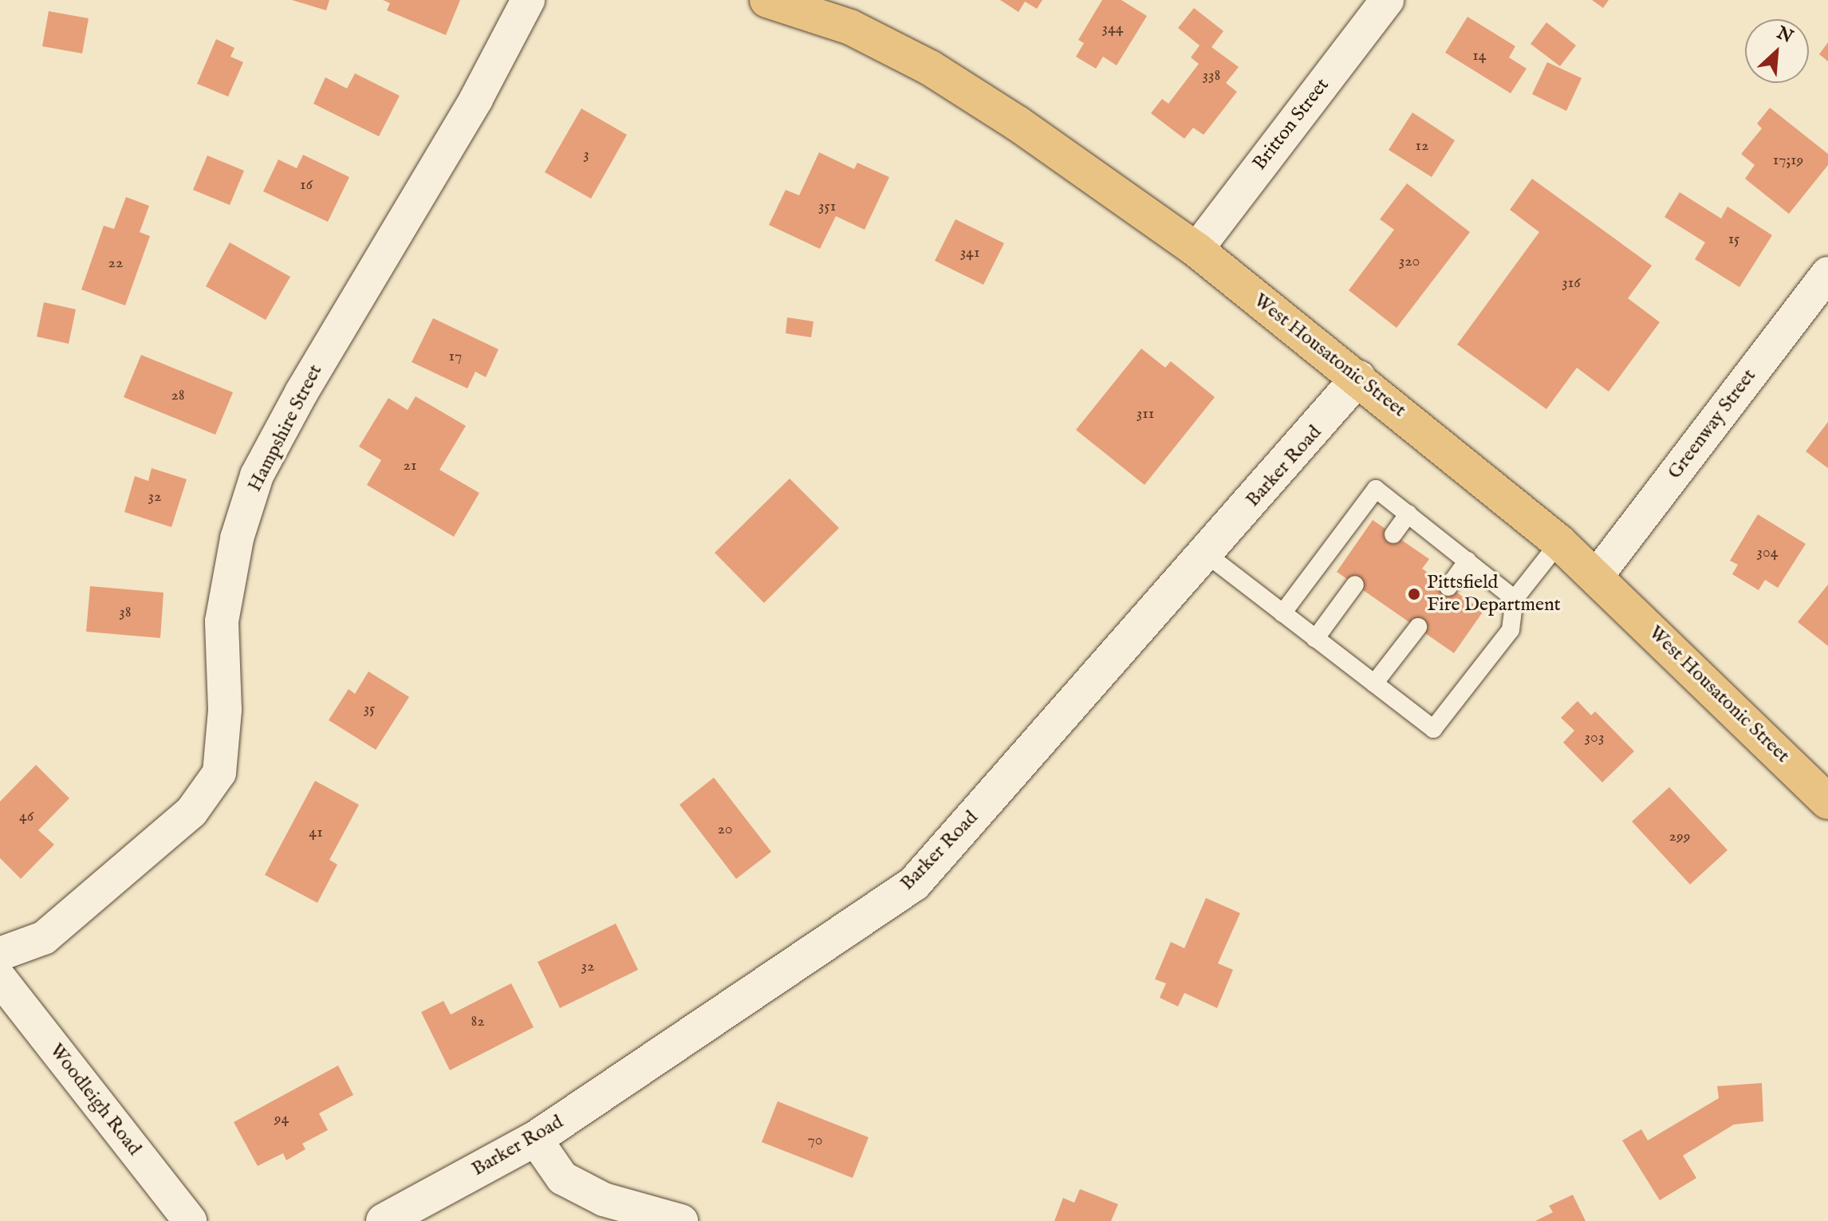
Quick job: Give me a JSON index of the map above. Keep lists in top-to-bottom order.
{
  "streets": {
    "highway": ["West Housatonic Street"],
    "street": [
      "Britton Street",
      "Greenway Street",
      "Hampshire Street",
      "Barker Road",
      "Woodleigh Road"
    ]
  },
  "crossings": [
    ["Britton Street", "West Housatonic Street"],
    ["West Housatonic Street", "Greenway Street"],
    ["West Housatonic Street", "Barker Road"]
  ],
  "places": ["Pittsfield Fire Department"],
  "house_numbers": [
    "344",
    "14",
    "338",
    "12",
    "3",
    "17;19",
    "16",
    "351",
    "15",
    "341",
    "320",
    "22",
    "316",
    "17",
    "28",
    "311",
    "21",
    "32",
    "304",
    "38",
    "35",
    "303",
    "46",
    "20",
    "41",
    "299",
    "32",
    "82",
    "94",
    "70"
  ],
  "north": "top right"
}
